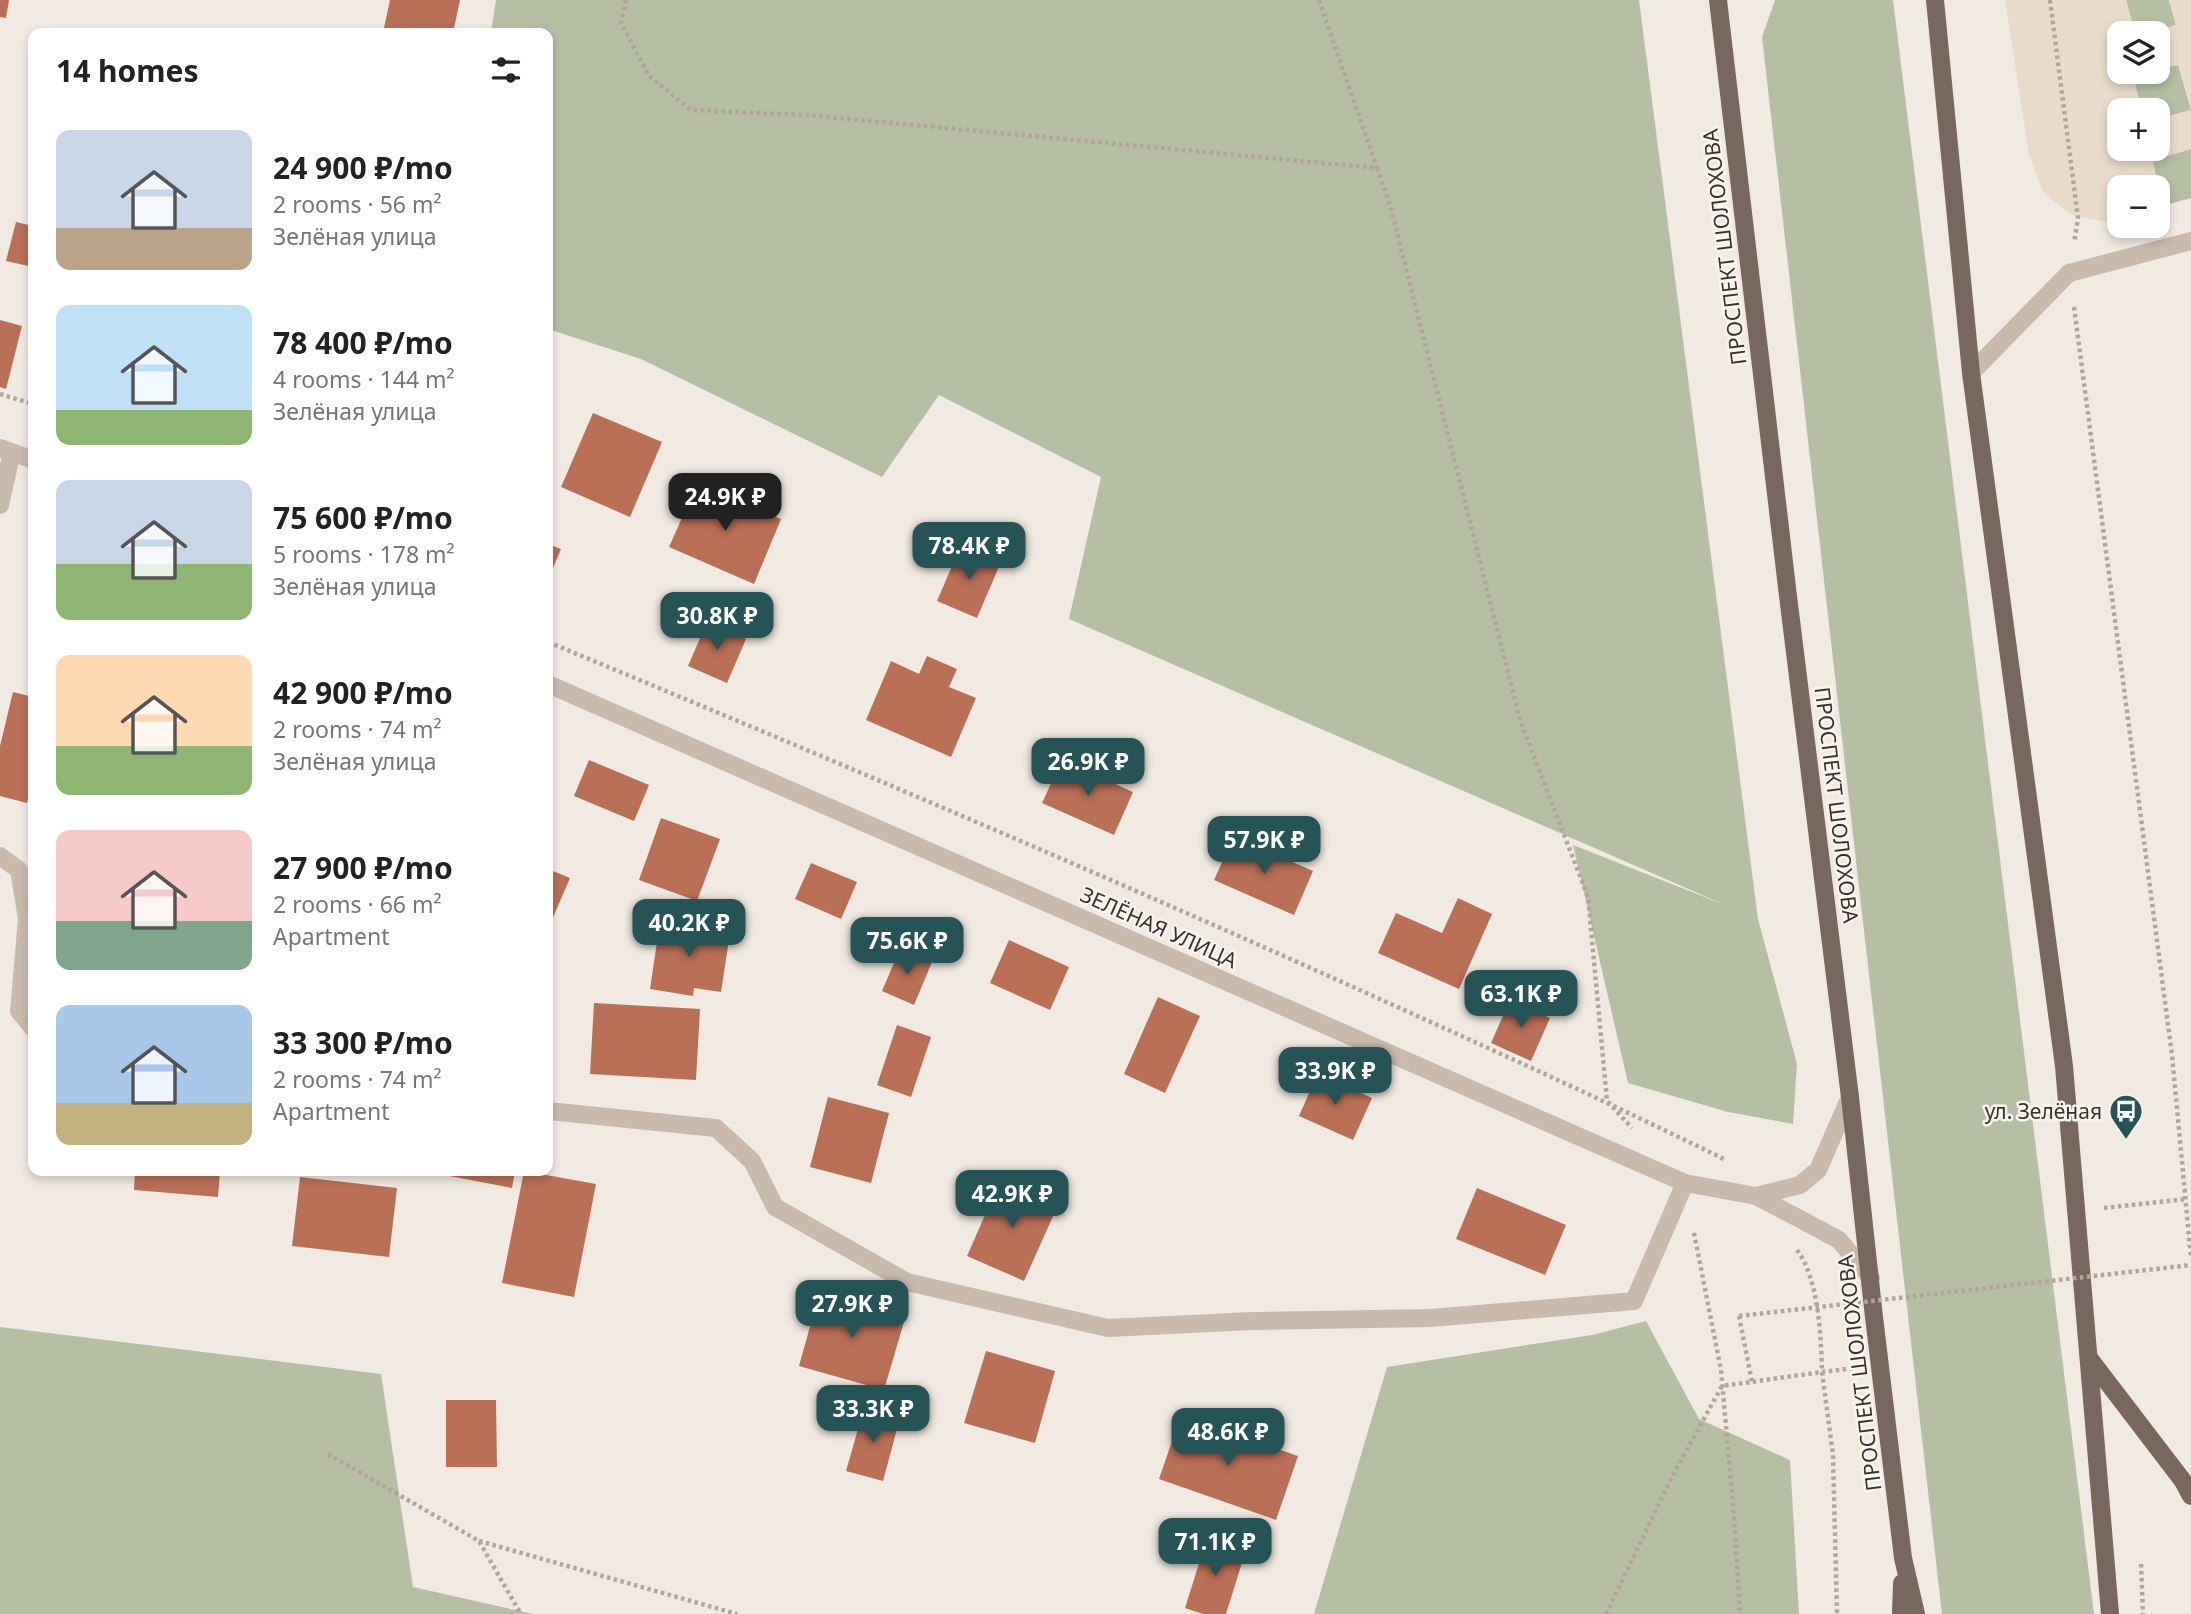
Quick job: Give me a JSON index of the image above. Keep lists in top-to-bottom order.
{
  "streets": {
    "main road": ["ПРОСПЕКТ ШОЛОХОВА"],
    "street": ["ЗЕЛЁНАЯ УЛИЦА"]
  },
  "crossings": [
    ["ПРОСПЕКТ ШОЛОХОВА", "ЗЕЛЁНАЯ УЛИЦА"]
  ],
  "places": {
    "bus stop": ["ул. Зелёная"]
  },
  "page": {
    "map_buttons": ["+", "−"],
    "heading": "14 homes",
    "list": [
      {
        "name": "24 900 ₽/mo",
        "note": "2 rooms · 56 m² · Зелёная улица"
      },
      {
        "name": "78 400 ₽/mo",
        "note": "4 rooms · 144 m² · Зелёная улица"
      },
      {
        "name": "75 600 ₽/mo",
        "note": "5 rooms · 178 m² · Зелёная улица"
      },
      {
        "name": "42 900 ₽/mo",
        "note": "2 rooms · 74 m² · Зелёная улица"
      },
      {
        "name": "27 900 ₽/mo",
        "note": "2 rooms · 66 m² · Apartment"
      },
      {
        "name": "33 300 ₽/mo",
        "note": "2 rooms · 74 m² · Apartment"
      }
    ],
    "price": [
      "24.9K ₽",
      "78.4K ₽",
      "30.8K ₽",
      "26.9K ₽",
      "57.9K ₽",
      "40.2K ₽",
      "75.6K ₽",
      "63.1K ₽",
      "33.9K ₽",
      "42.9K ₽",
      "27.9K ₽",
      "33.3K ₽",
      "48.6K ₽",
      "71.1K ₽"
    ]
  }
}
